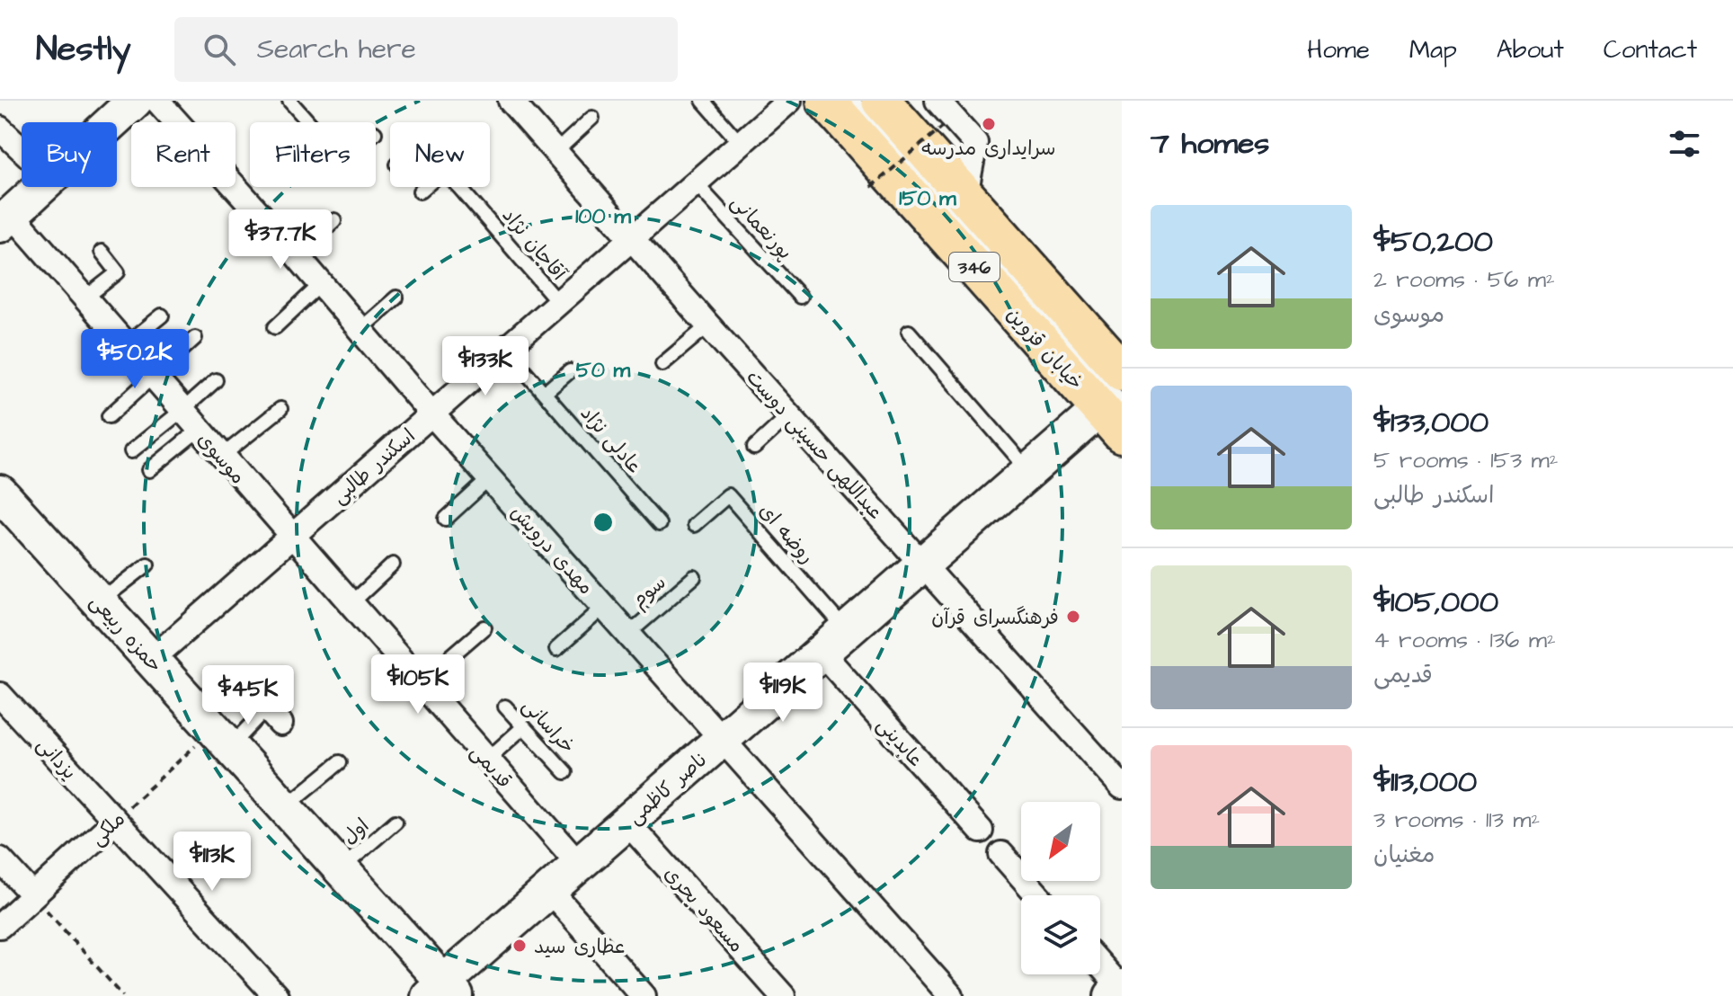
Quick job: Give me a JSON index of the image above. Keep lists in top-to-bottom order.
{
  "streets": {
    "main road": [
      "346",
      "خیابان قزوین",
      "حمزه ربیعی",
      "ناصر کاظمی"
    ],
    "street": [
      "عبداللهی حسینی دوست",
      "موسوی",
      "اسکندر طالبی",
      "مهدی درویش",
      "عابدینی",
      "یزدانی",
      "قدیمی",
      "ملکی",
      "مسعود بحری"
    ],
    "lane": [
      "پورنعمانی",
      "آقاجان نژاد",
      "عادلی نژاد",
      "روضه ای",
      "سوم",
      "خراسانی",
      "اول"
    ]
  },
  "crossings": [
    ["پورنعمانی", "اسکندر طالبی"],
    ["آقاجان نژاد", "اسکندر طالبی"],
    ["خیابان قزوین", "ناصر کاظمی"],
    ["عادلی نژاد", "اسکندر طالبی"],
    ["عبداللهی حسینی دوست", "اسکندر طالبی"],
    ["عبداللهی حسینی دوست", "ناصر کاظمی"],
    ["موسوی", "اسکندر طالبی"],
    ["موسوی", "قدیمی"],
    ["اسکندر طالبی", "مهدی درویش"],
    ["اسکندر طالبی", "حمزه ربیعی"],
    ["اسکندر طالبی", "قدیمی"],
    ["روضه ای", "عابدینی"],
    ["روضه ای", "ناصر کاظمی"],
    ["مهدی درویش", "سوم"],
    ["مهدی درویش", "ناصر کاظمی"],
    ["حمزه ربیعی", "ناصر کاظمی"],
    ["حمزه ربیعی", "ملکی"],
    ["حمزه ربیعی", "اول"],
    ["عابدینی", "ناصر کاظمی"],
    ["یزدانی", "ملکی"],
    ["قدیمی", "ناصر کاظمی"],
    ["ناصر کاظمی", "مسعود بحری"]
  ],
  "places": ["سرایداری مدرسه", "فرهنگسرای قرآن", "عطاری سید"],
  "north": "bottom left",
  "page": {
    "header": "Nestly",
    "search": "Search here",
    "nav": [
      "Home",
      "Map",
      "About",
      "Contact"
    ],
    "heading": "7 homes",
    "chip": [
      "Buy",
      "Rent",
      "Filters",
      "New"
    ],
    "list": [
      {
        "name": "$50,200",
        "note": "2 rooms · 56 m² · موسوی"
      },
      {
        "name": "$133,000",
        "note": "5 rooms · 153 m² · اسکندر طالبی"
      },
      {
        "name": "$105,000",
        "note": "4 rooms · 136 m² · قدیمی"
      },
      {
        "name": "$113,000",
        "note": "3 rooms · 113 m² · مغنیان"
      }
    ],
    "price": [
      "$37.7K",
      "$50.2K",
      "$133K",
      "$105K",
      "$119K",
      "$45K",
      "$113K"
    ]
  },
  "rings": ["150 m", "100 m", "50 m"]
}
